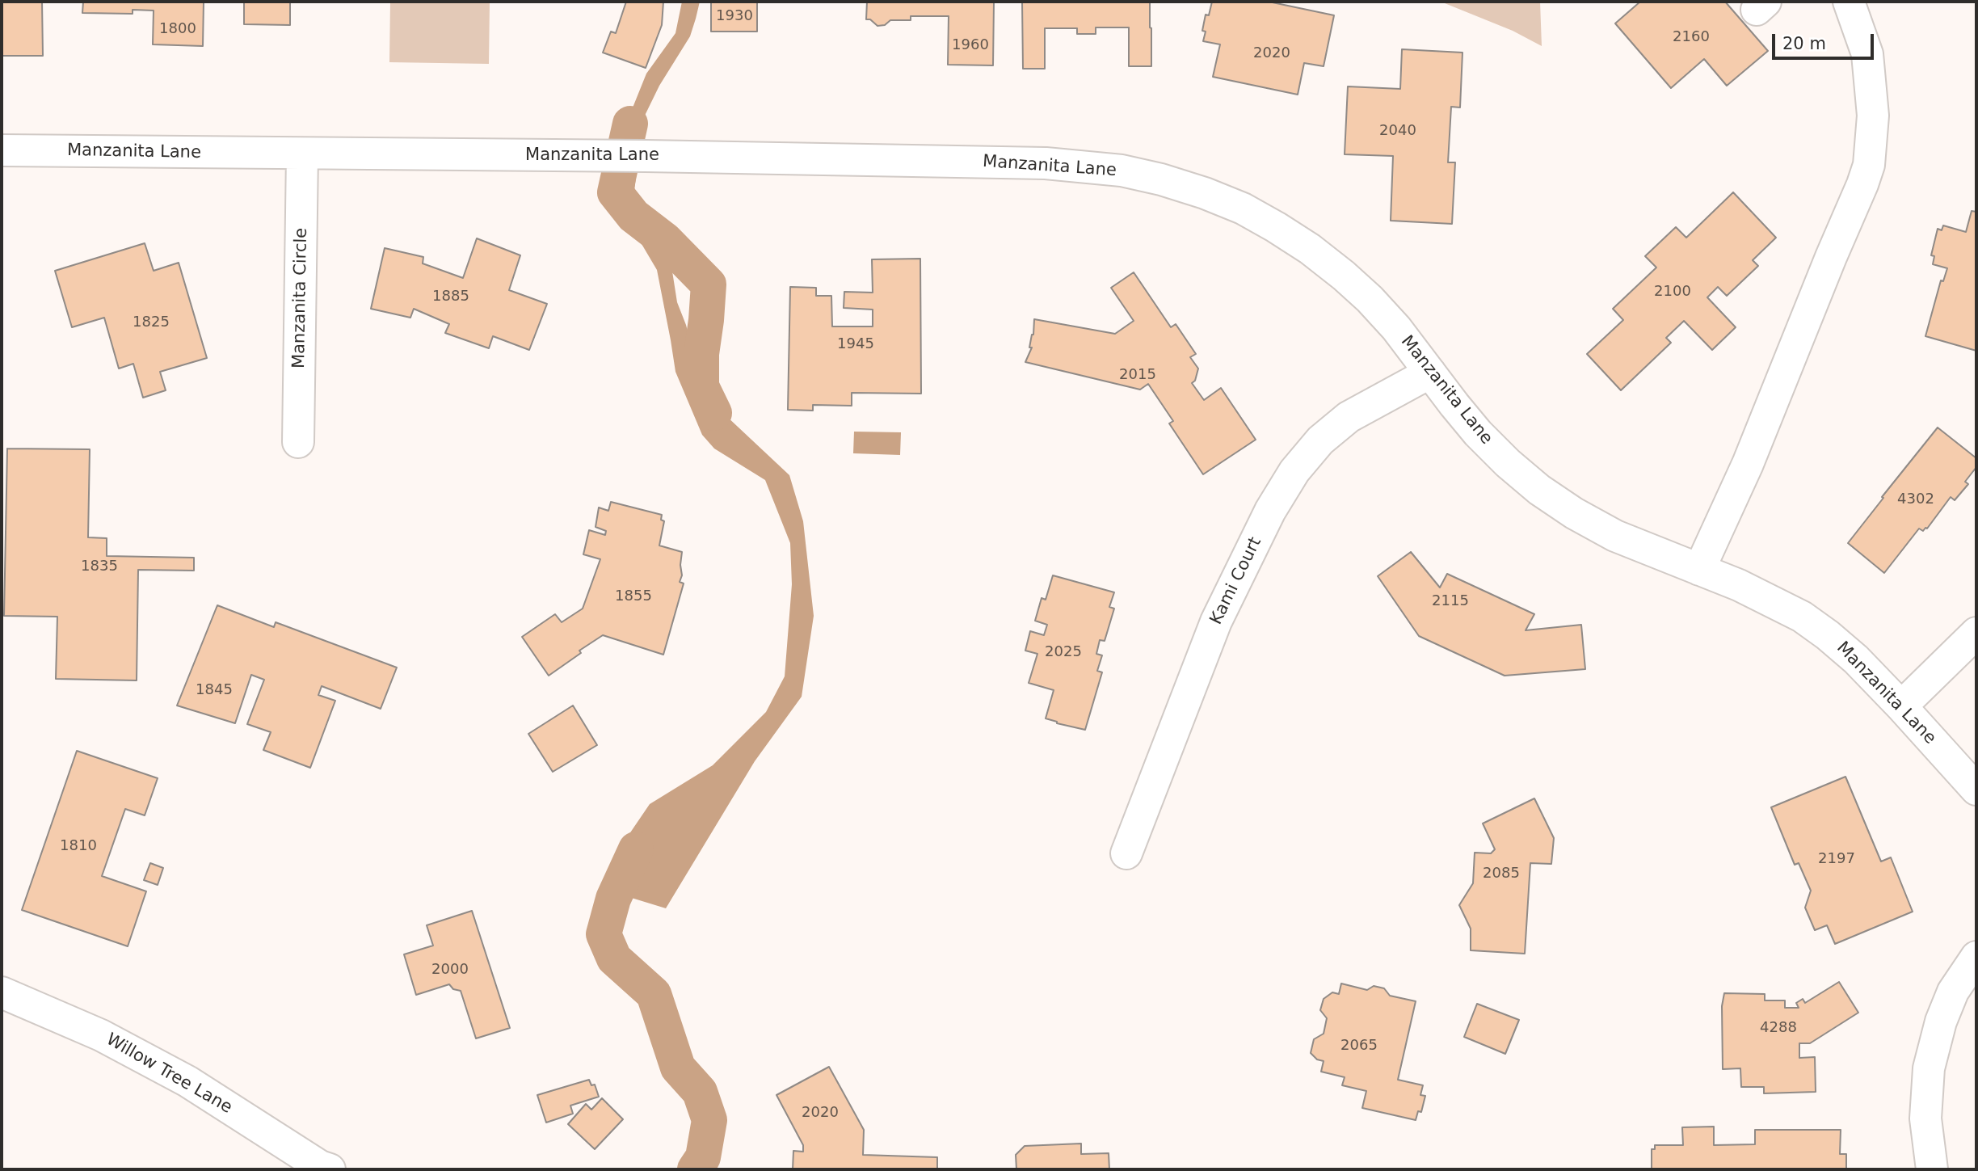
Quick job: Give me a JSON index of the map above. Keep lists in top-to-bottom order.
{
  "streets": {
    "street": [
      "Manzanita Lane",
      "Manzanita Circle",
      "Kami Court",
      "Willow Tree Lane"
    ]
  },
  "crossings": [
    ["Manzanita Lane", "Manzanita Circle"],
    ["Manzanita Lane", "Kami Court"]
  ],
  "house_numbers": [
    "1930",
    "1800",
    "2160",
    "1960",
    "2020",
    "2040",
    "2100",
    "1885",
    "1825",
    "1945",
    "2015",
    "4302",
    "1835",
    "1855",
    "2115",
    "2025",
    "1845",
    "1810",
    "2197",
    "2085",
    "2000",
    "4288",
    "2065",
    "2020"
  ],
  "scale_bar": "20 m"
}
